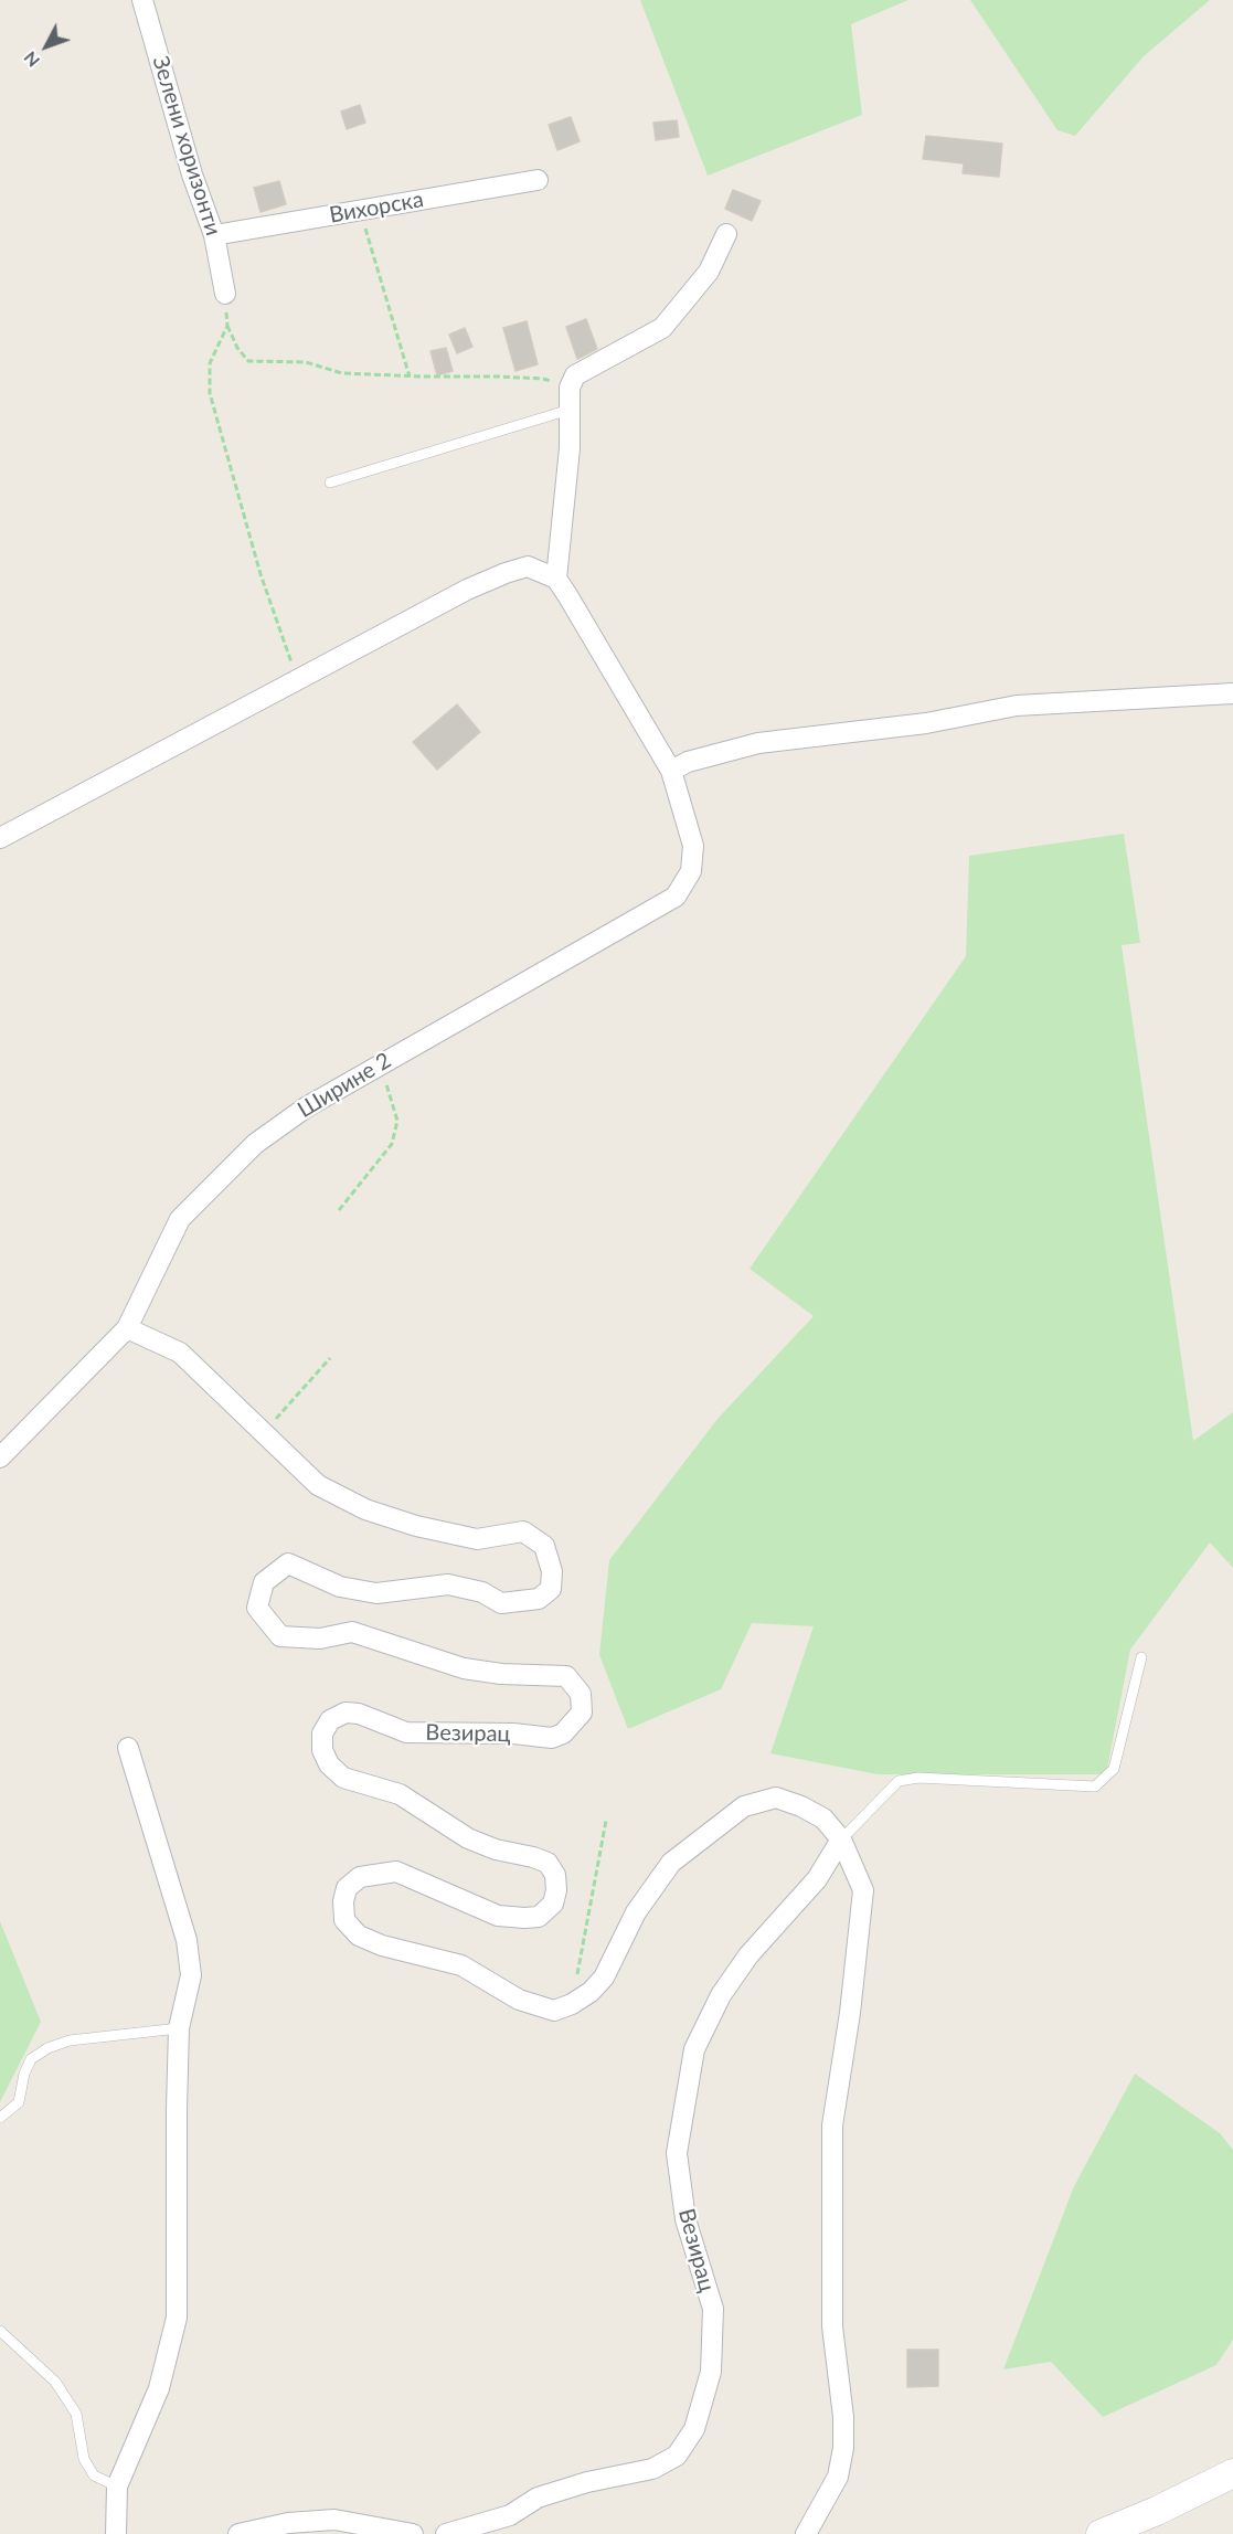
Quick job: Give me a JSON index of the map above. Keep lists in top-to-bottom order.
{
  "streets": {
    "street": [
      "Зелени хоризонти",
      "Вихорска",
      "Ширине 2",
      "Везирац"
    ]
  },
  "crossings": [
    ["Зелени хоризонти", "Вихорска"],
    ["Ширине 2", "Везирац"]
  ],
  "north": "bottom left"
}
